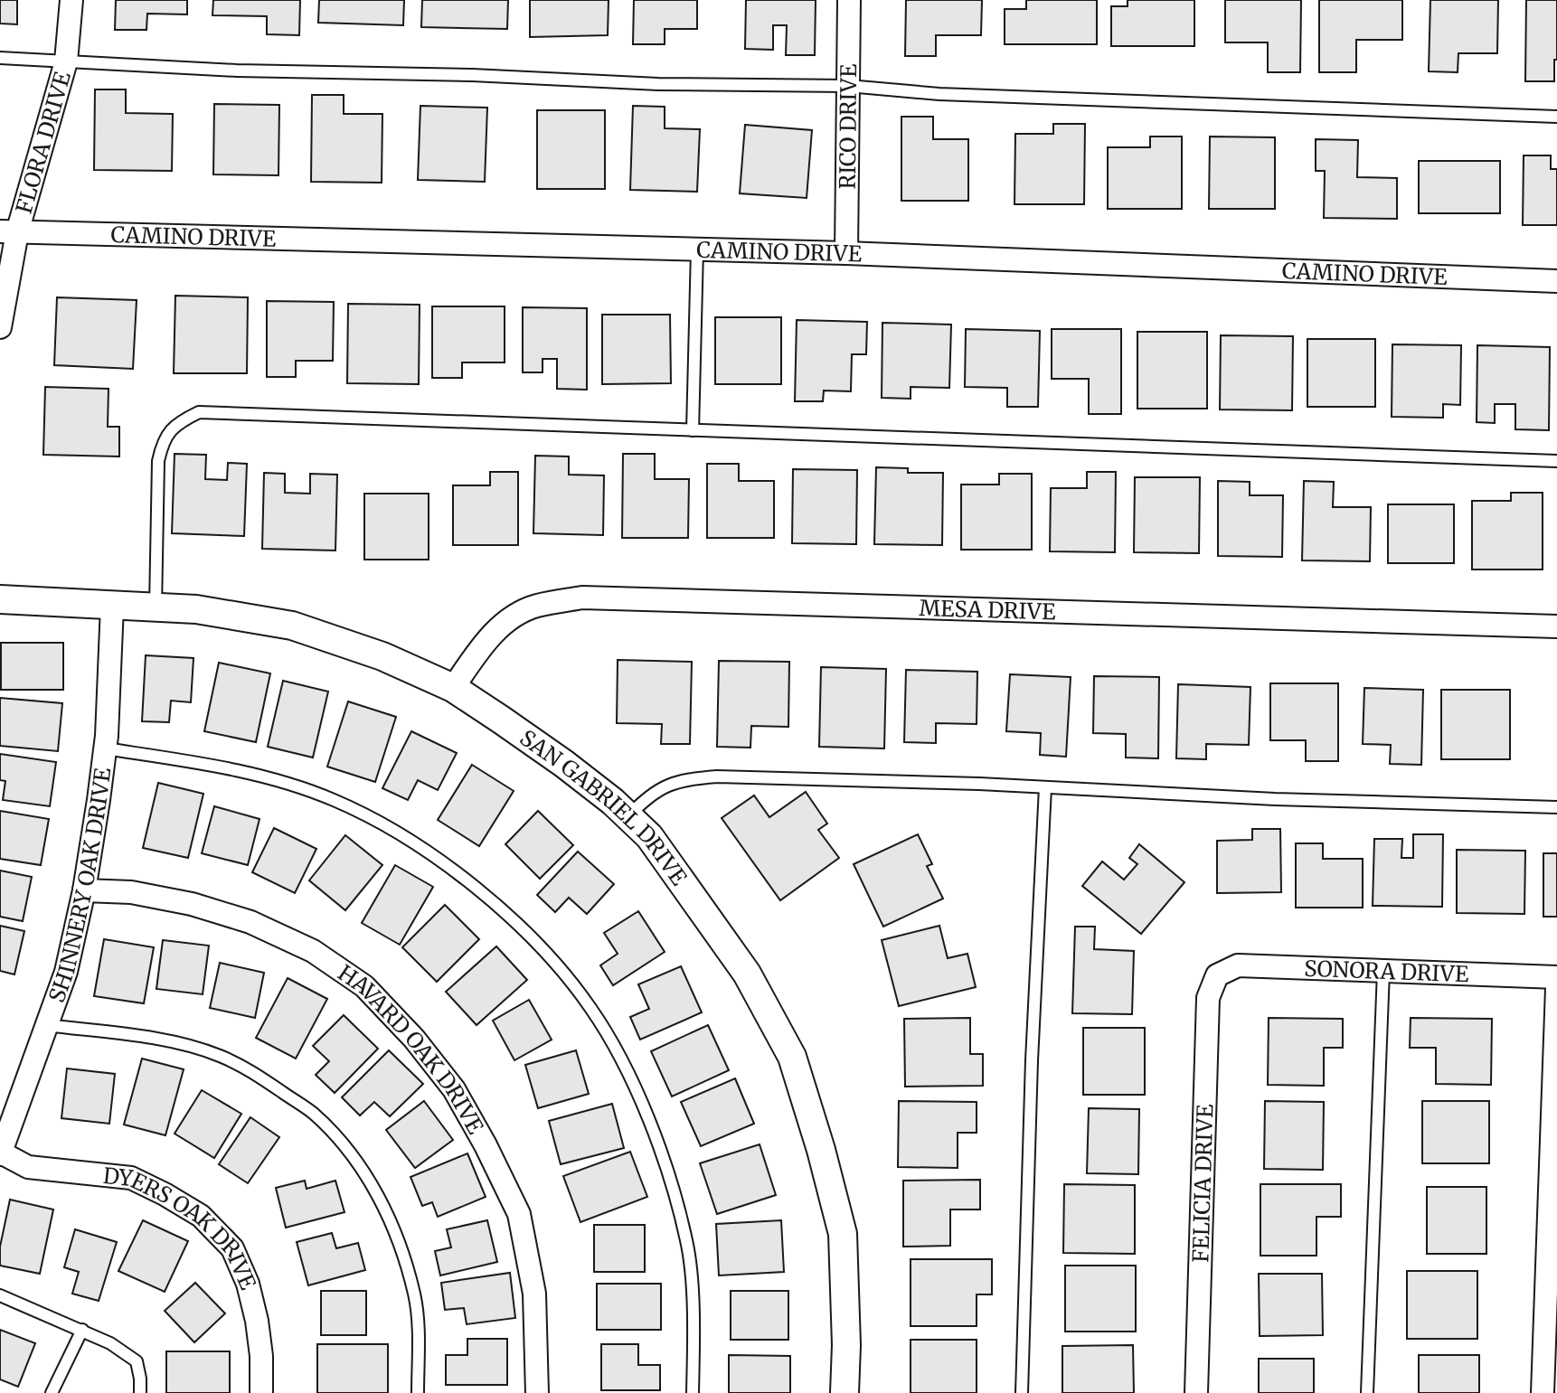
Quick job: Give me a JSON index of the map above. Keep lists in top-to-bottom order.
{
  "streets": {
    "street": [
      "RICO DRIVE",
      "FLORA DRIVE",
      "CAMINO DRIVE",
      "MESA DRIVE",
      "SAN GABRIEL DRIVE",
      "SHINNERY OAK DRIVE",
      "SONORA DRIVE",
      "HAVARD OAK DRIVE",
      "FELICIA DRIVE",
      "DYERS OAK DRIVE"
    ]
  },
  "crossings": [
    ["RICO DRIVE", "CAMINO DRIVE"],
    ["FLORA DRIVE", "CAMINO DRIVE"],
    ["MESA DRIVE", "SAN GABRIEL DRIVE"],
    ["SAN GABRIEL DRIVE", "SHINNERY OAK DRIVE"],
    ["SHINNERY OAK DRIVE", "HAVARD OAK DRIVE"],
    ["SHINNERY OAK DRIVE", "DYERS OAK DRIVE"],
    ["SONORA DRIVE", "FELICIA DRIVE"]
  ]
}
